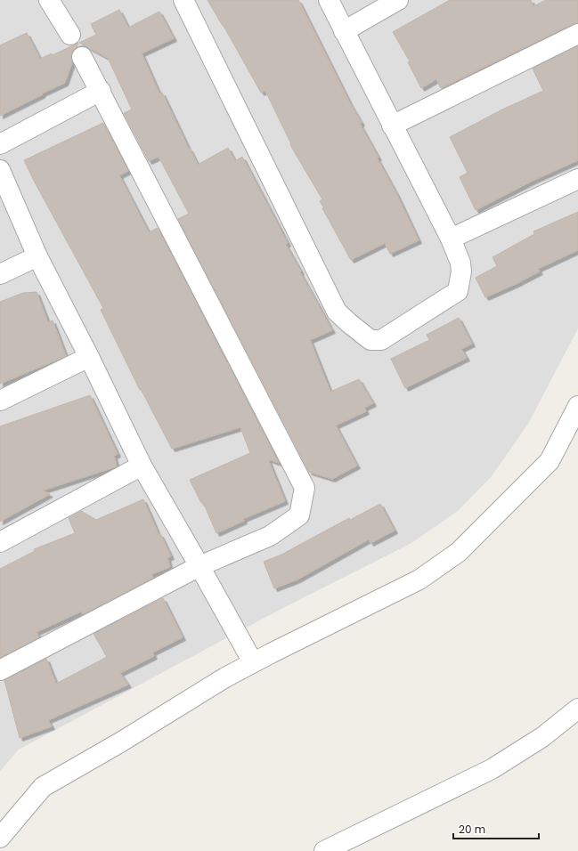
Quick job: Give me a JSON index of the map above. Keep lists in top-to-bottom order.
{
  "scale_bar": "20 m"
}
